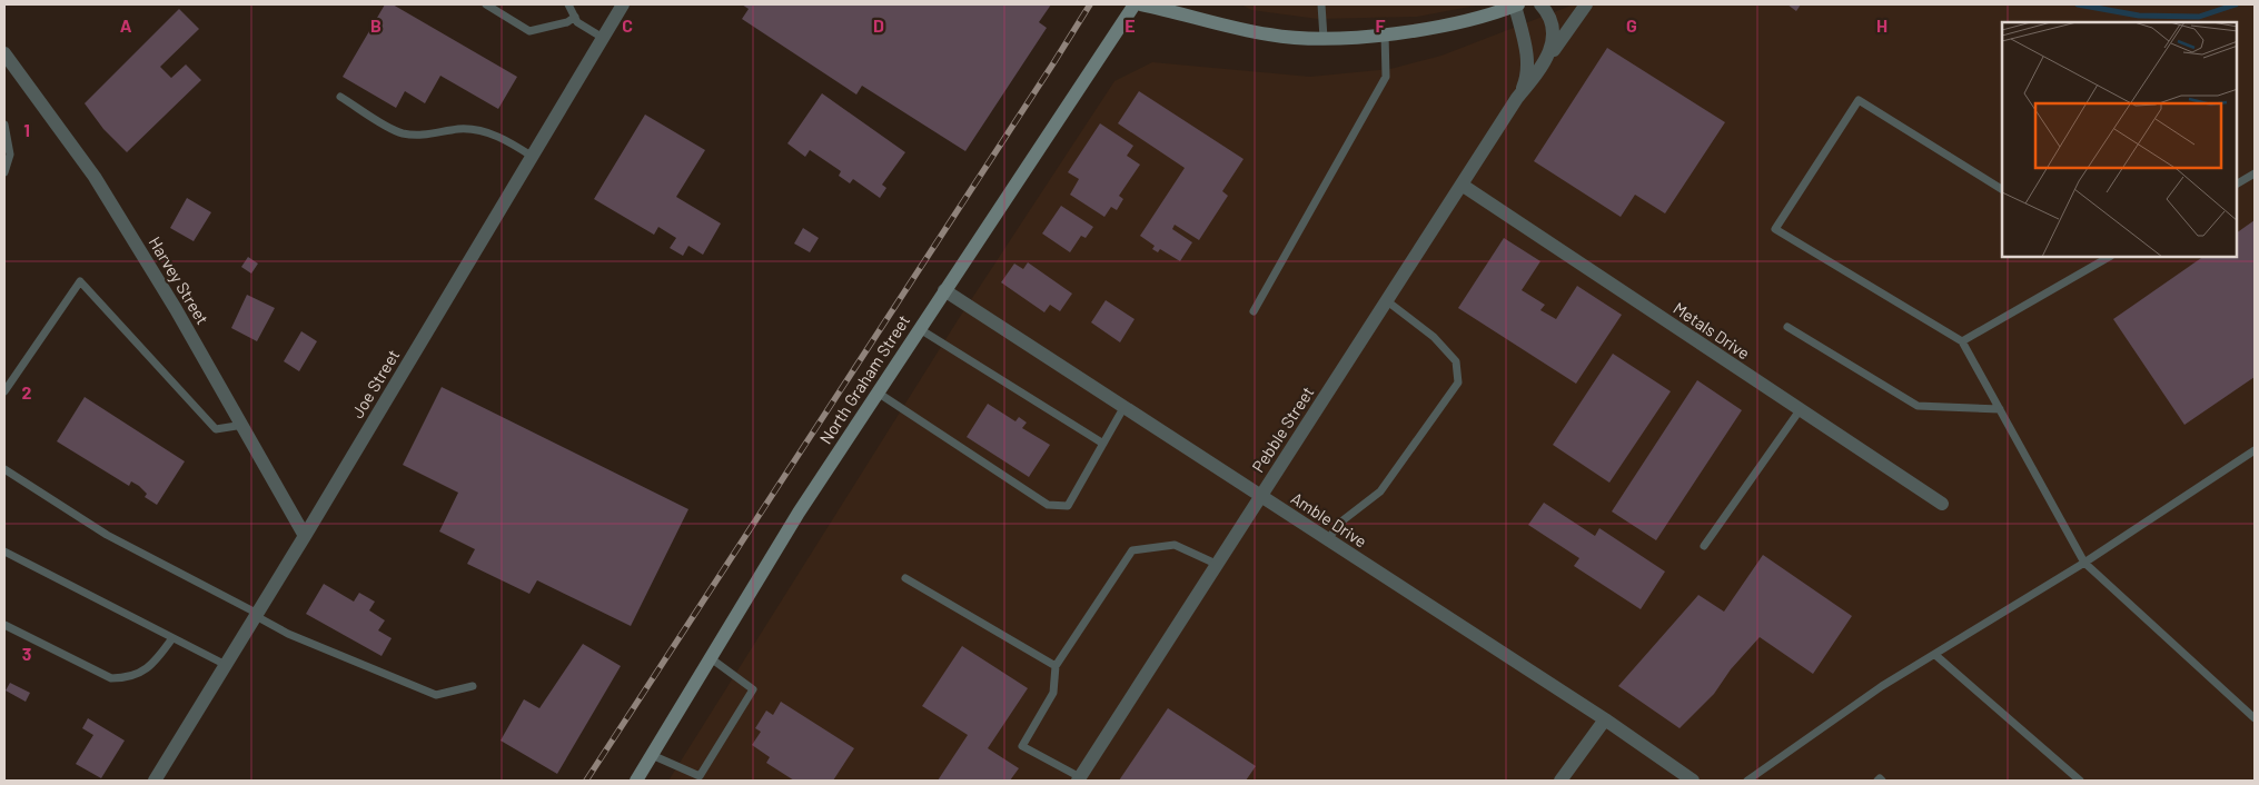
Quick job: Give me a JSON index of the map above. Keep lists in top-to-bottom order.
{
  "streets": {
    "main road": ["North Graham Street"],
    "street": [
      "Harvey Street",
      "Metals Drive",
      "Joe Street",
      "Pebble Street",
      "Amble Drive"
    ]
  },
  "crossings": [
    ["Harvey Street", "Joe Street"],
    ["Metals Drive", "Pebble Street"],
    ["North Graham Street", "Amble Drive"],
    ["Pebble Street", "Amble Drive"]
  ],
  "grid": {
    "columns": [
      "A",
      "B",
      "C",
      "D",
      "E",
      "F",
      "G",
      "H"
    ],
    "rows": ["1", "2", "3"]
  }
}
